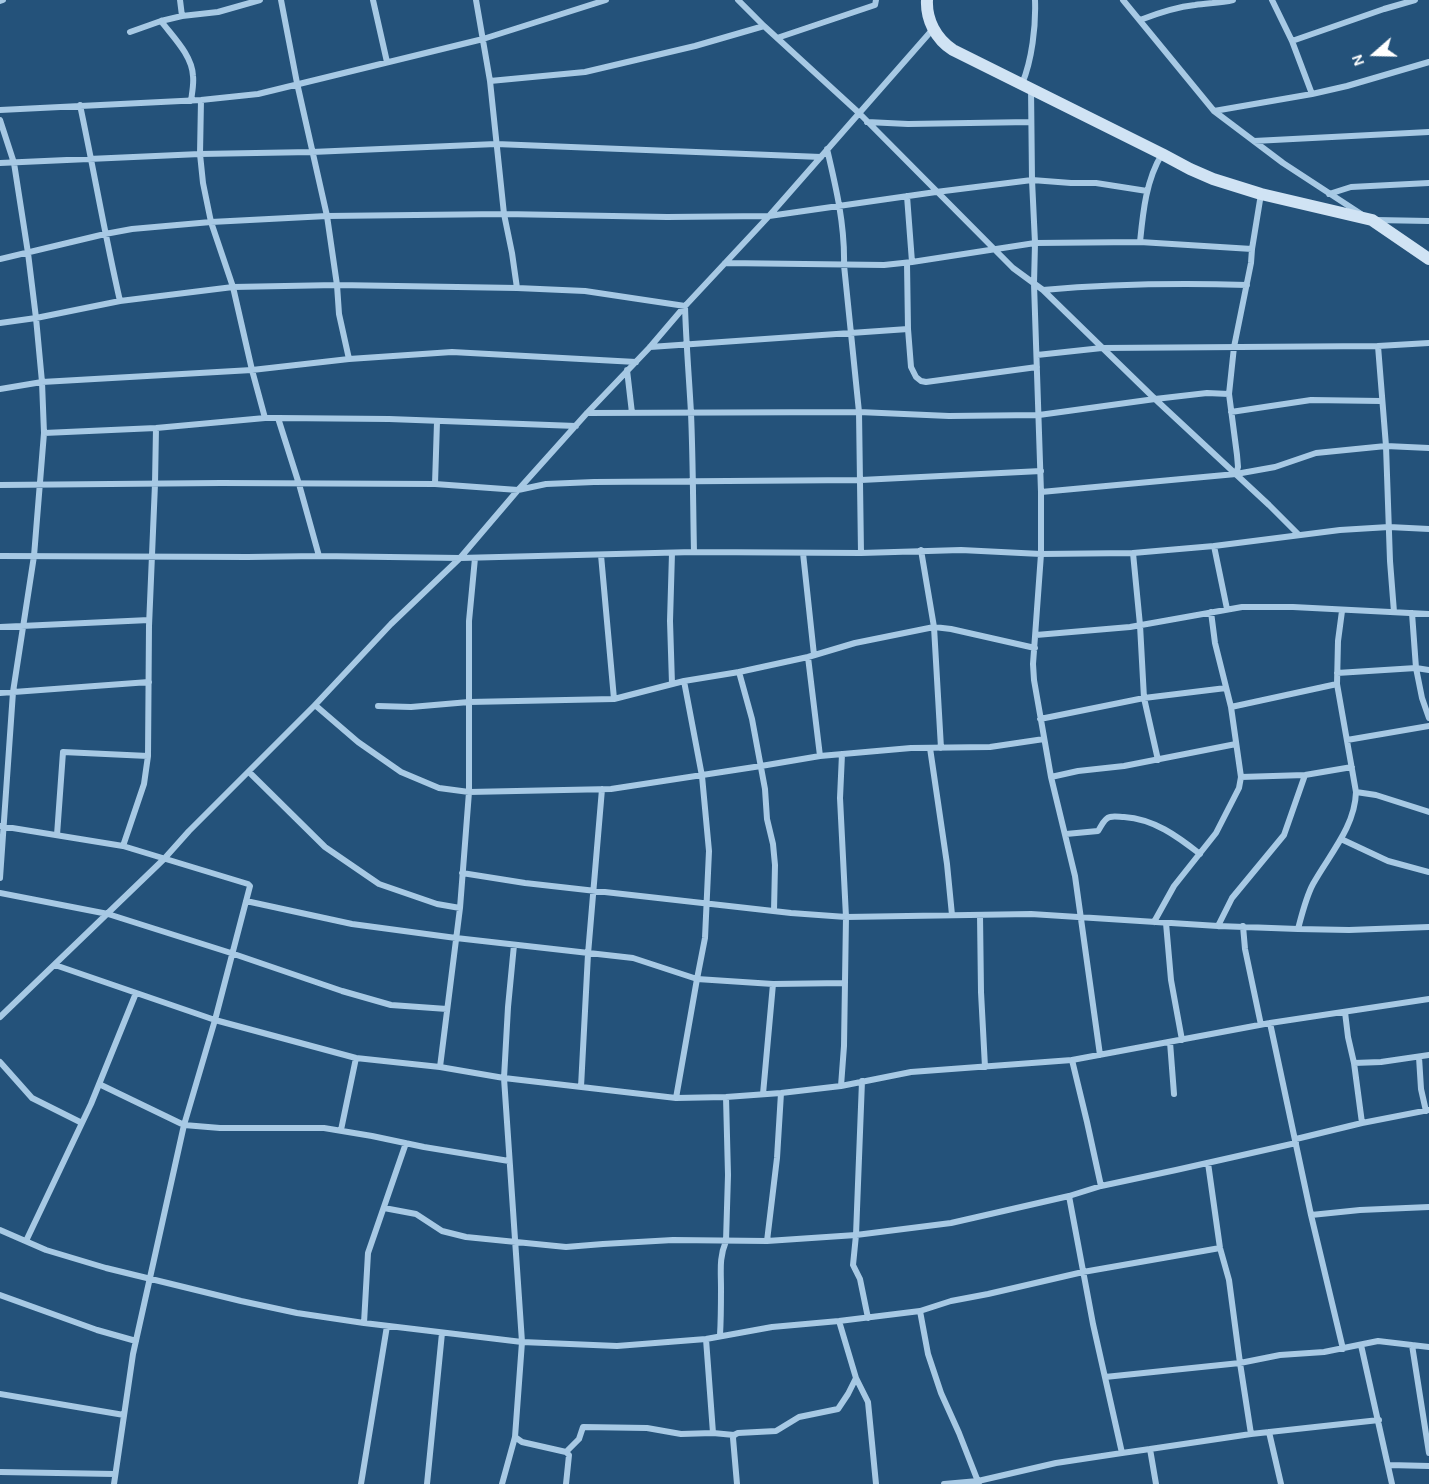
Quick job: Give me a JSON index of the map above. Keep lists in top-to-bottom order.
{
  "north": "left"
}
